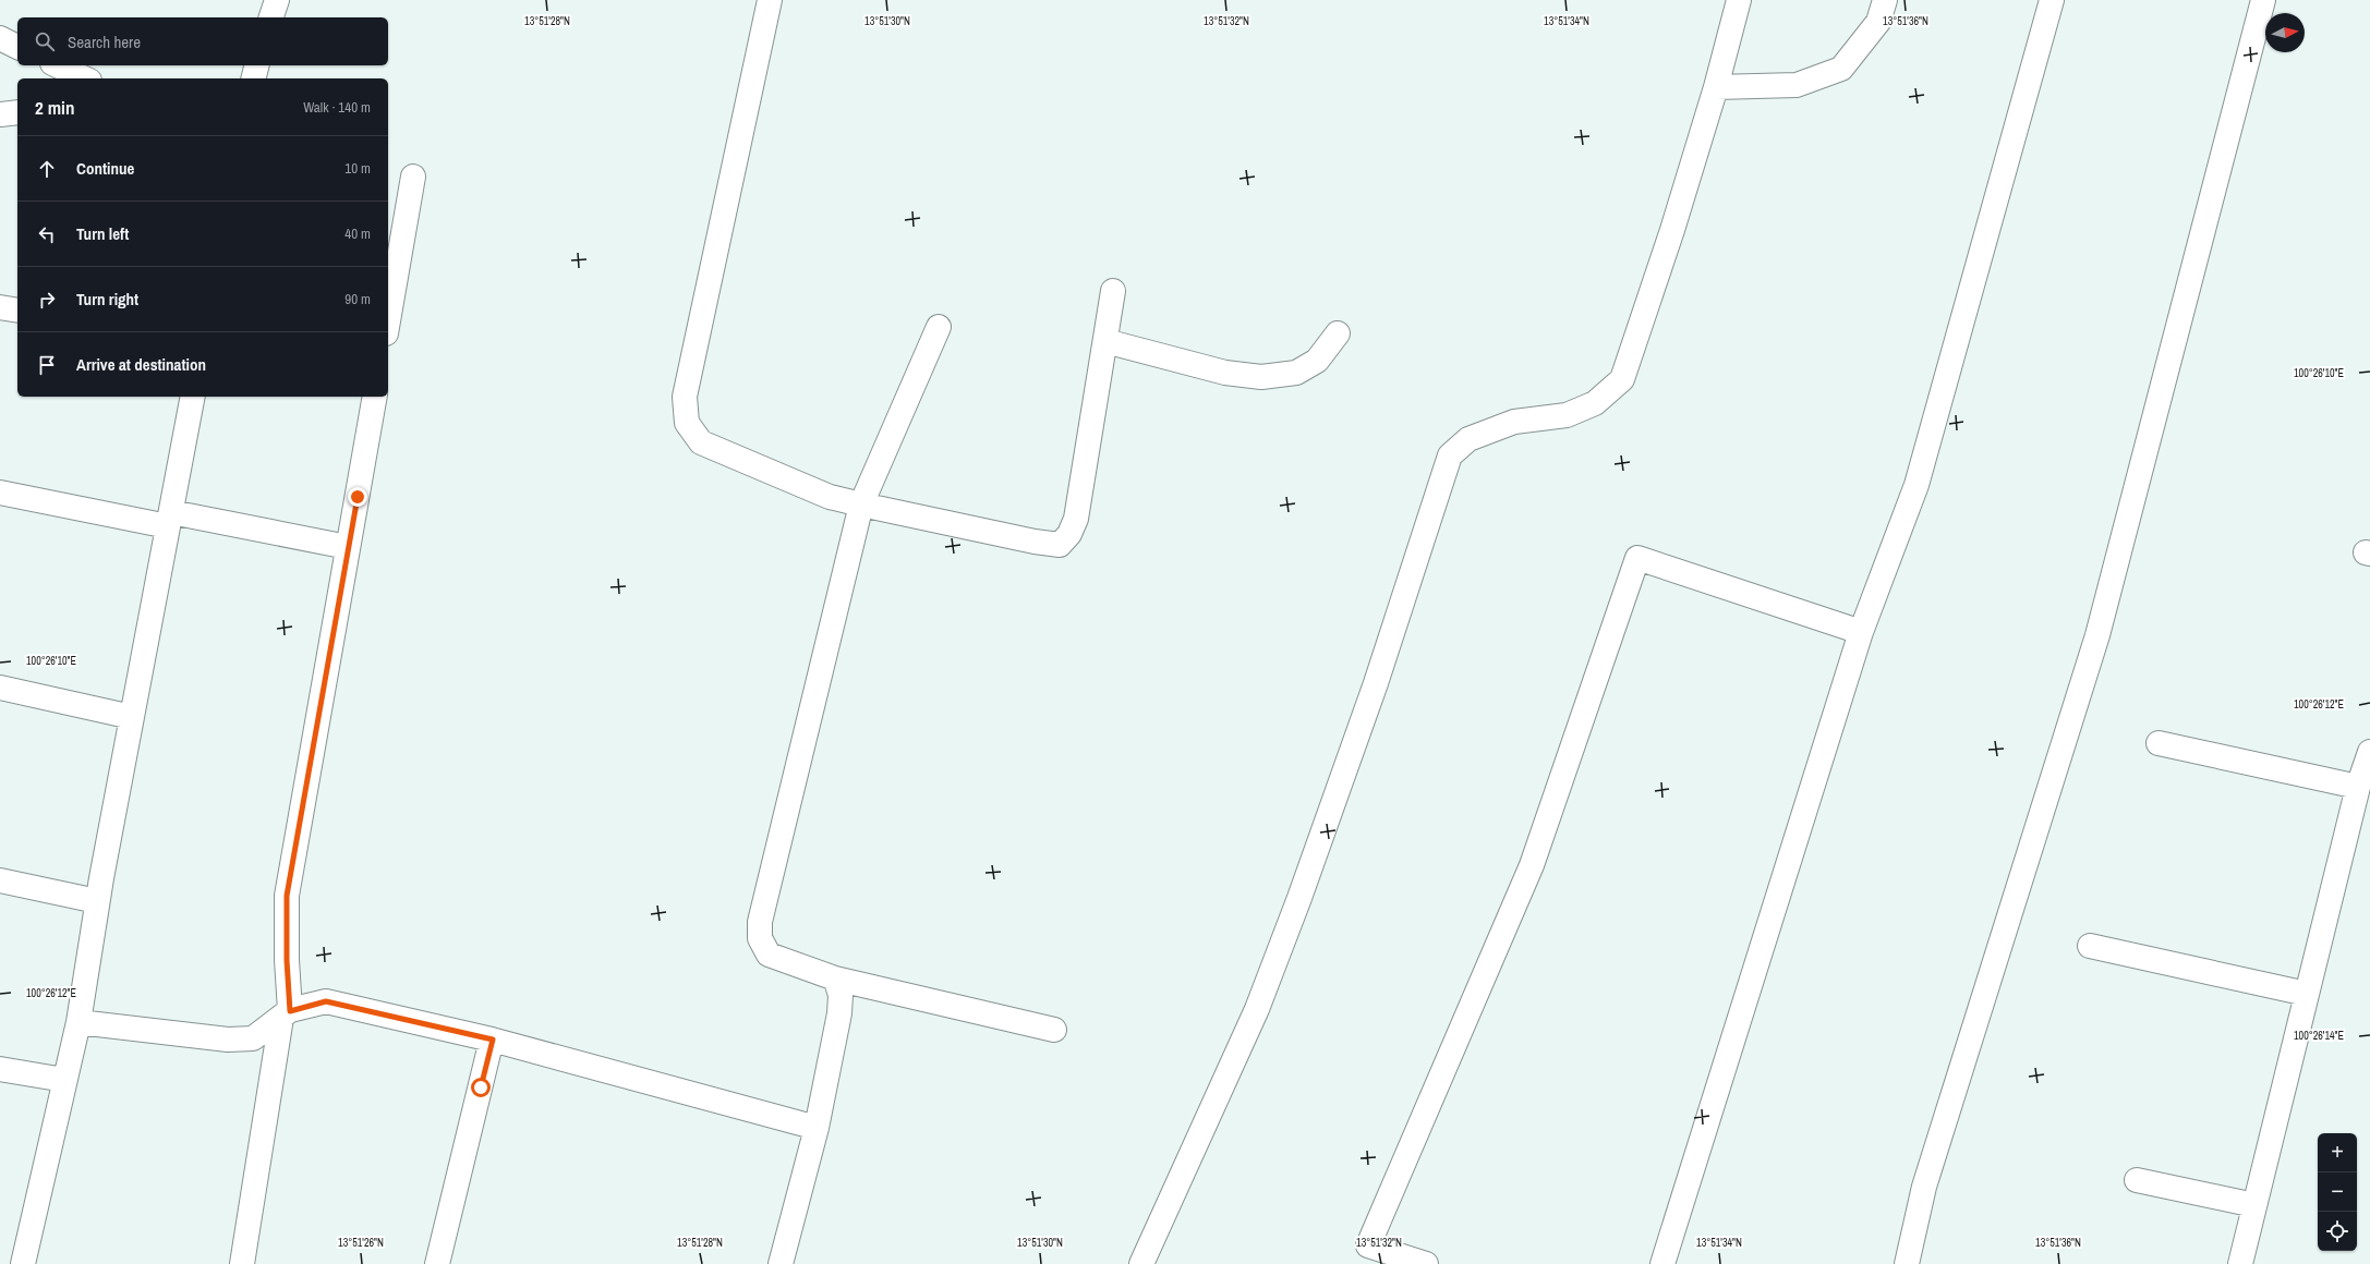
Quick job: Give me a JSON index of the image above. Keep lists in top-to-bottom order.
{
  "north": "right",
  "page": {
    "search": "Search here",
    "heading": ["2 min", "Walk · 140 m"],
    "list": [
      ["Continue", "10 m"],
      ["Turn left", "40 m"],
      ["Turn right", "90 m"],
      "Arrive at destination"
    ],
    "map_buttons": ["+", "−"]
  },
  "coordinates": [
    "13°51'28\"N",
    "13°51'30\"N",
    "13°51'32\"N",
    "13°51'34\"N",
    "13°51'36\"N",
    "100°26'10\"E",
    "100°26'12\"E",
    "100°26'14\"E",
    "13°51'26\"N"
  ]
}
